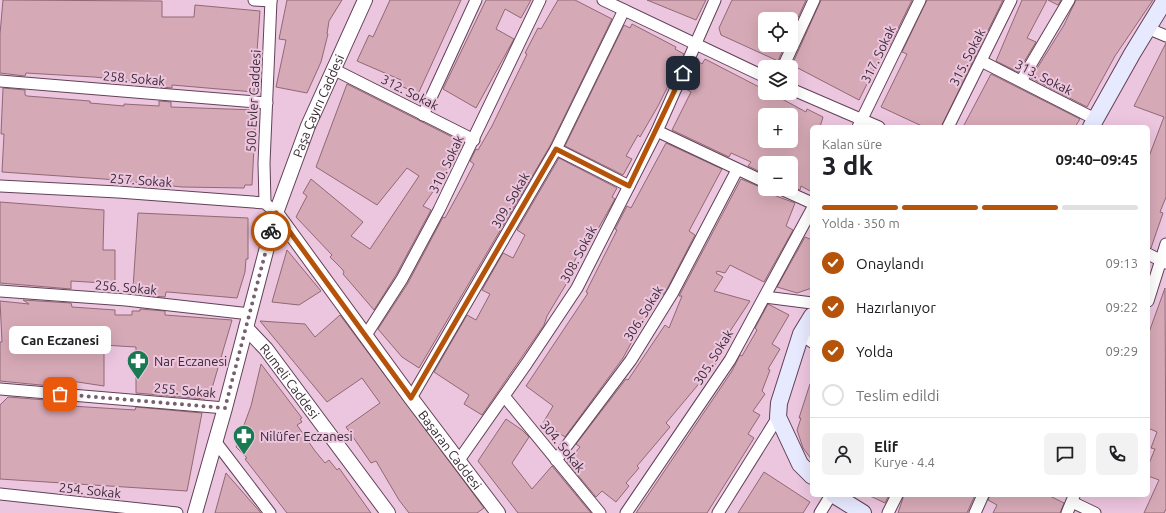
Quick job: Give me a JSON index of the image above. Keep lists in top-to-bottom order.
{
  "streets": {
    "street": [
      "317. Sokak",
      "315. Sokak",
      "313. Sokak",
      "258. Sokak",
      "312. Sokak",
      "500 Evler Caddesi",
      "Paşa Çayırı Caddesi",
      "310. Sokak",
      "257. Sokak",
      "309. Sokak",
      "308. Sokak",
      "256. Sokak",
      "306. Sokak",
      "305. Sokak",
      "Rumeli Caddesi",
      "255. Sokak",
      "304. Sokak",
      "Başaran Caddesi",
      "254. Sokak"
    ]
  },
  "crossings": [
    ["315. Sokak", "313. Sokak"],
    ["258. Sokak", "500 Evler Caddesi"],
    ["312. Sokak", "Paşa Çayırı Caddesi"],
    ["312. Sokak", "310. Sokak"],
    ["500 Evler Caddesi", "Paşa Çayırı Caddesi"],
    ["500 Evler Caddesi", "257. Sokak"],
    ["500 Evler Caddesi", "Başaran Caddesi"],
    ["Paşa Çayırı Caddesi", "257. Sokak"],
    ["Paşa Çayırı Caddesi", "256. Sokak"],
    ["Paşa Çayırı Caddesi", "Rumeli Caddesi"],
    ["Paşa Çayırı Caddesi", "255. Sokak"],
    ["Paşa Çayırı Caddesi", "Başaran Caddesi"],
    ["310. Sokak", "Başaran Caddesi"],
    ["257. Sokak", "Başaran Caddesi"],
    ["309. Sokak", "Başaran Caddesi"],
    ["308. Sokak", "304. Sokak"],
    ["308. Sokak", "Başaran Caddesi"],
    ["306. Sokak", "304. Sokak"]
  ],
  "places": {
    "pharmacy": ["Nar Eczanesi", "Nilüfer Eczanesi"],
    "other": ["Can Eczanesi"]
  },
  "page": {
    "map_buttons": ["+", "−"],
    "heading": ["3 dk", "Kalan süre", "09:40–09:45"],
    "panel": ["Elif", "Kurye · 4.4"],
    "bar": "Yolda · 350 m",
    "list": [
      ["Onaylandı", "09:13"],
      ["Hazırlanıyor", "09:22"],
      ["Yolda", "09:29"],
      "Teslim edildi"
    ],
    "bubble": "Can Eczanesi"
  }
}
